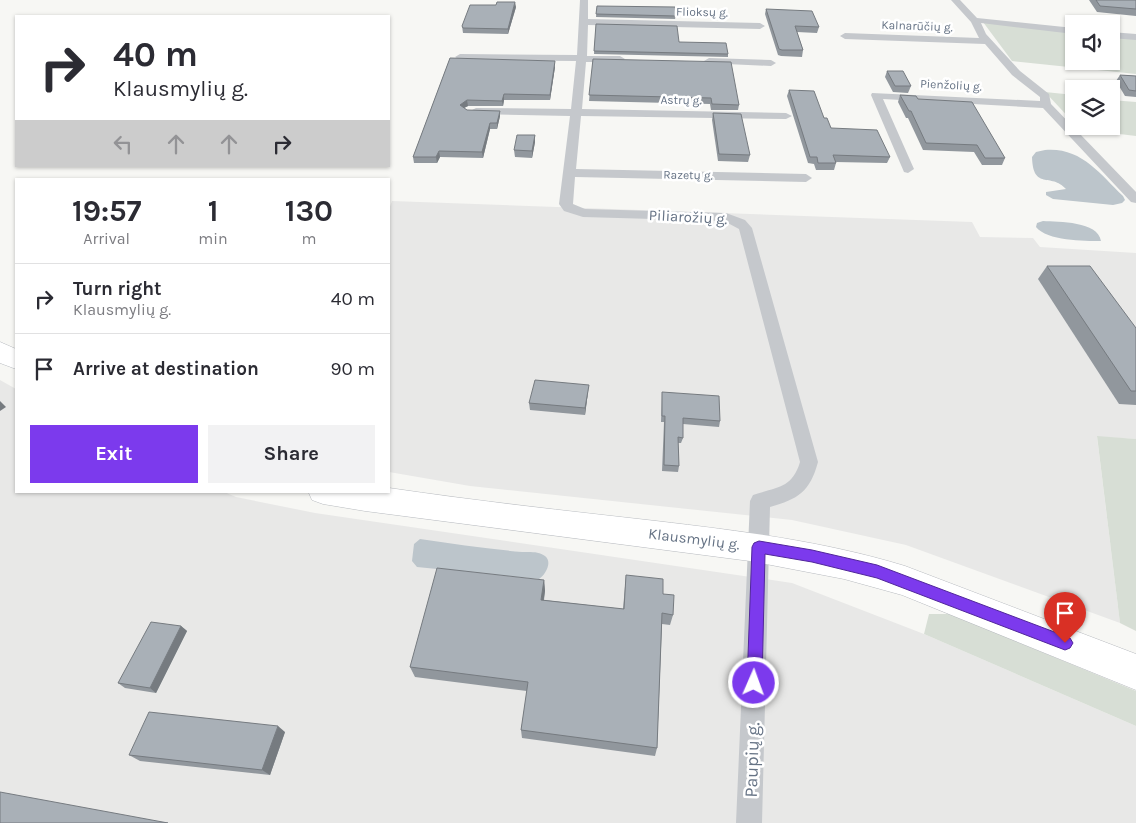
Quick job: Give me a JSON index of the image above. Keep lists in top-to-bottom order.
{
  "streets": {
    "main road": ["Klausmylių g."],
    "street": [
      "Flioksų g.",
      "Kalnarūčių g.",
      "Pienžolių g.",
      "Astrų g.",
      "Razetų g.",
      "Piliarožių g.",
      "Paupių g."
    ]
  },
  "crossings": [
    ["Flioksų g.", "Piliarožių g."],
    ["Astrų g.", "Piliarožių g."],
    ["Razetų g.", "Piliarožių g."],
    ["Piliarožių g.", "Klausmylių g."],
    ["Piliarožių g.", "Paupių g."],
    ["Klausmylių g.", "Paupių g."]
  ],
  "page": {
    "turn": ["40 m", "Klausmylių g."],
    "eta": [
      "19:57",
      "Arrival",
      "1",
      "min",
      "130",
      "m"
    ],
    "list": [
      {
        "name": "Turn right",
        "note": "Klausmylių g.",
        "value": "40 m"
      },
      {
        "name": "Arrive at destination",
        "value": "90 m"
      }
    ],
    "buttons": ["Exit", "Share"]
  }
}
